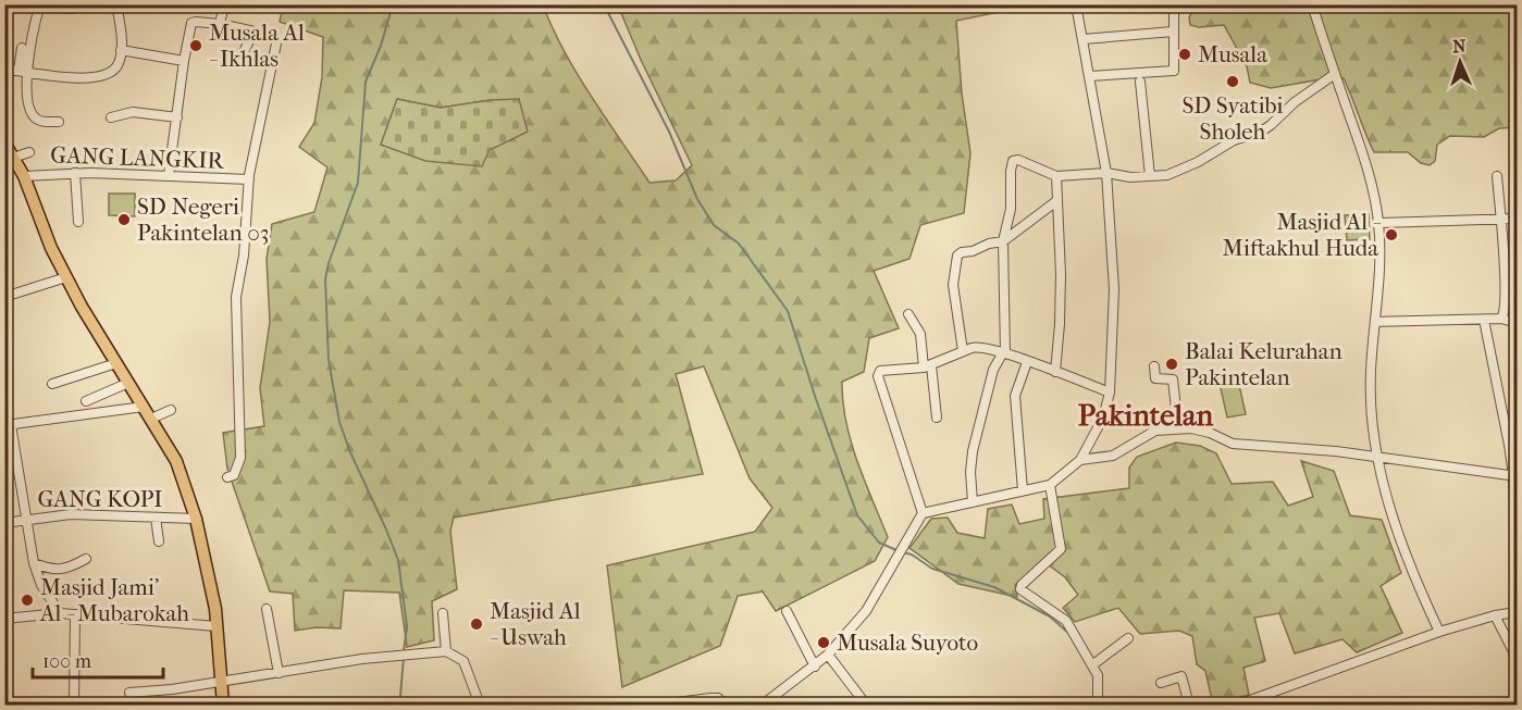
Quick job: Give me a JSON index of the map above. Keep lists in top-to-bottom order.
{
  "streets": {
    "street": ["GANG LANGKIR", "GANG KOPI"]
  },
  "districts": ["Pakintelan"],
  "places": [
    "Musala Al - Ikhlas",
    "Musala",
    "SD Syatibi Sholeh",
    "SD Negeri Pakintelan 03",
    "Masjid Al - Miftakhul Huda",
    "Balai Kelurahan Pakintelan",
    "Masjid Jami' Al - Mubarokah",
    "Masjid Al - Uswah",
    "Musala Suyoto"
  ],
  "scale_bar": "100 m",
  "north": "top"
}
